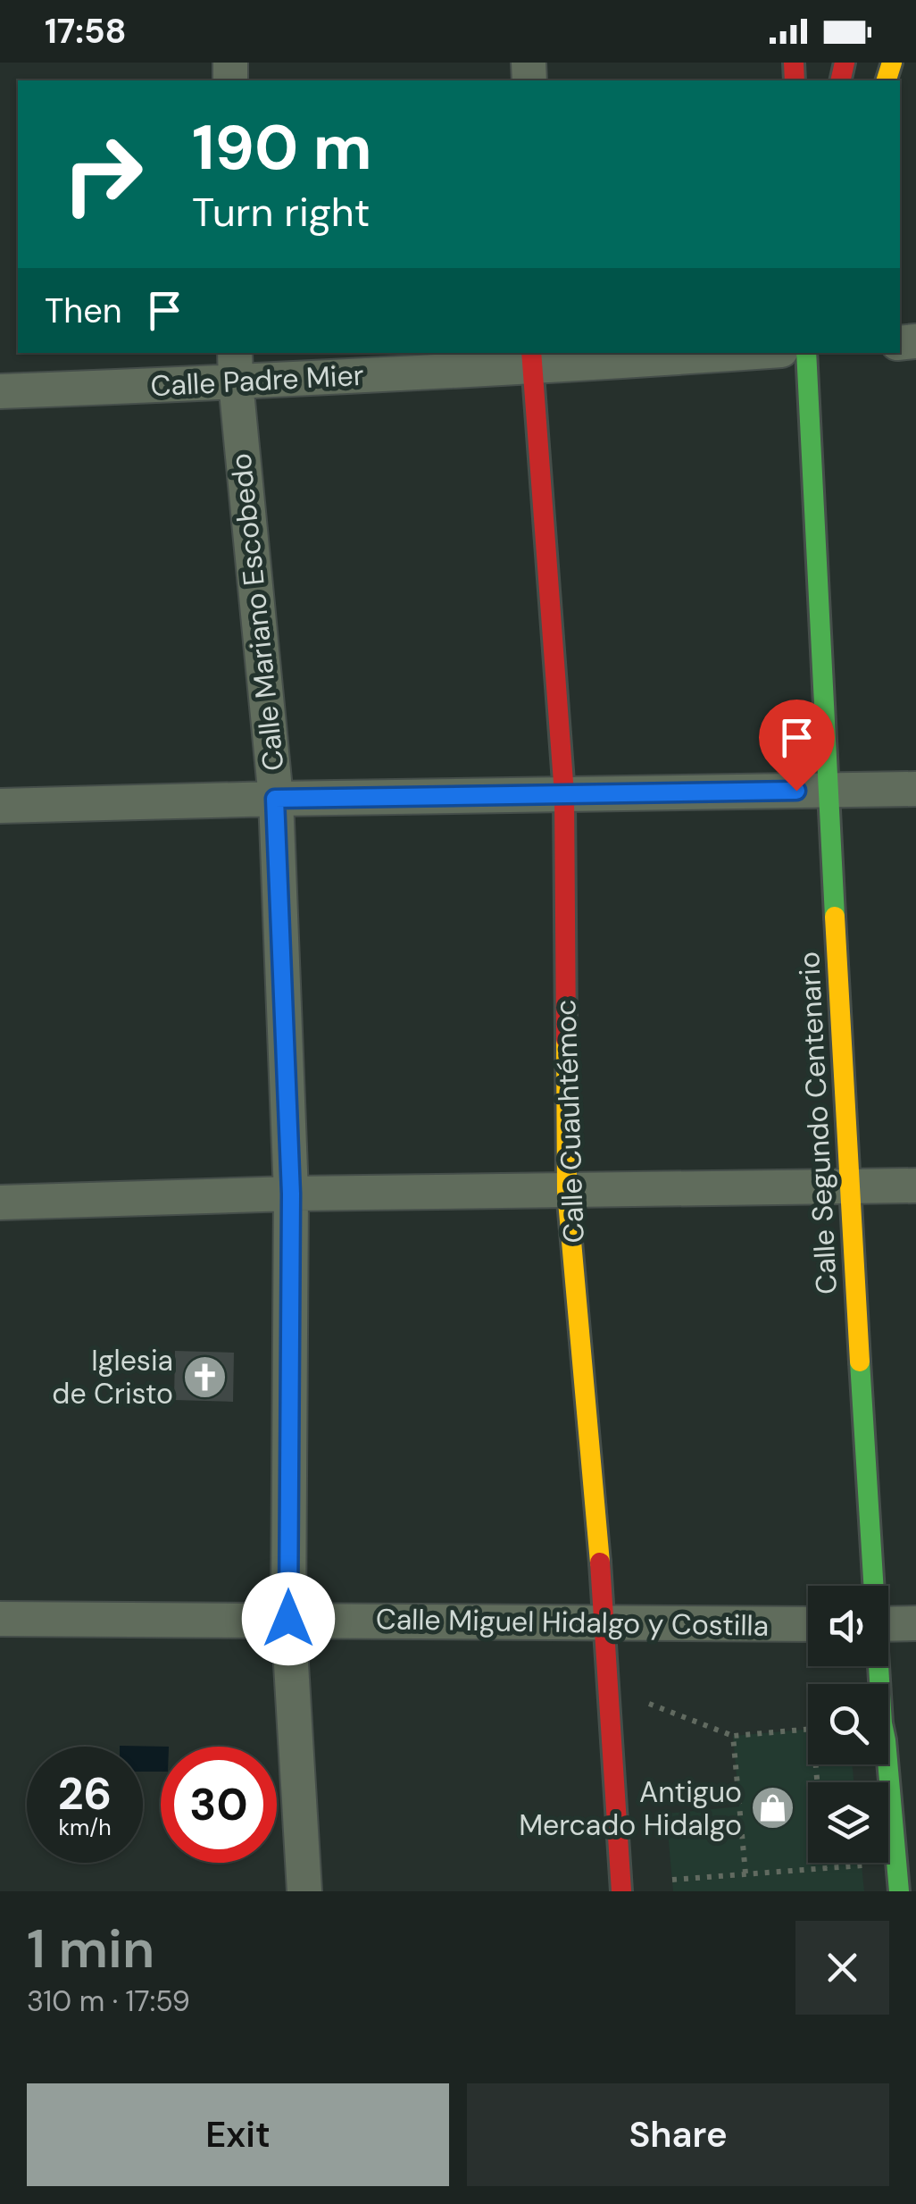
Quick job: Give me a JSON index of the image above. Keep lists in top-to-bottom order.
{
  "streets": {
    "street": [
      "Calle Padre Mier",
      "Calle Mariano Escobedo",
      "Calle Cuauhtémoc",
      "Calle Segundo Centenario",
      "Calle Miguel Hidalgo y Costilla"
    ]
  },
  "crossings": [
    ["Calle Padre Mier", "Calle Mariano Escobedo"],
    ["Calle Padre Mier", "Calle Cuauhtémoc"],
    ["Calle Mariano Escobedo", "Calle Miguel Hidalgo y Costilla"],
    ["Calle Cuauhtémoc", "Calle Miguel Hidalgo y Costilla"]
  ],
  "places": {
    "church": ["Iglesia de Cristo"],
    "shop": ["Antiguo Mercado Hidalgo"]
  },
  "page": {
    "status": "17:58",
    "turn": ["190 m", "Turn right"],
    "then": "Then",
    "speed": "26 km/h",
    "limit": "30",
    "heading": ["1 min", "310 m · 17:59"],
    "buttons": ["Exit", "Share"]
  }
}
